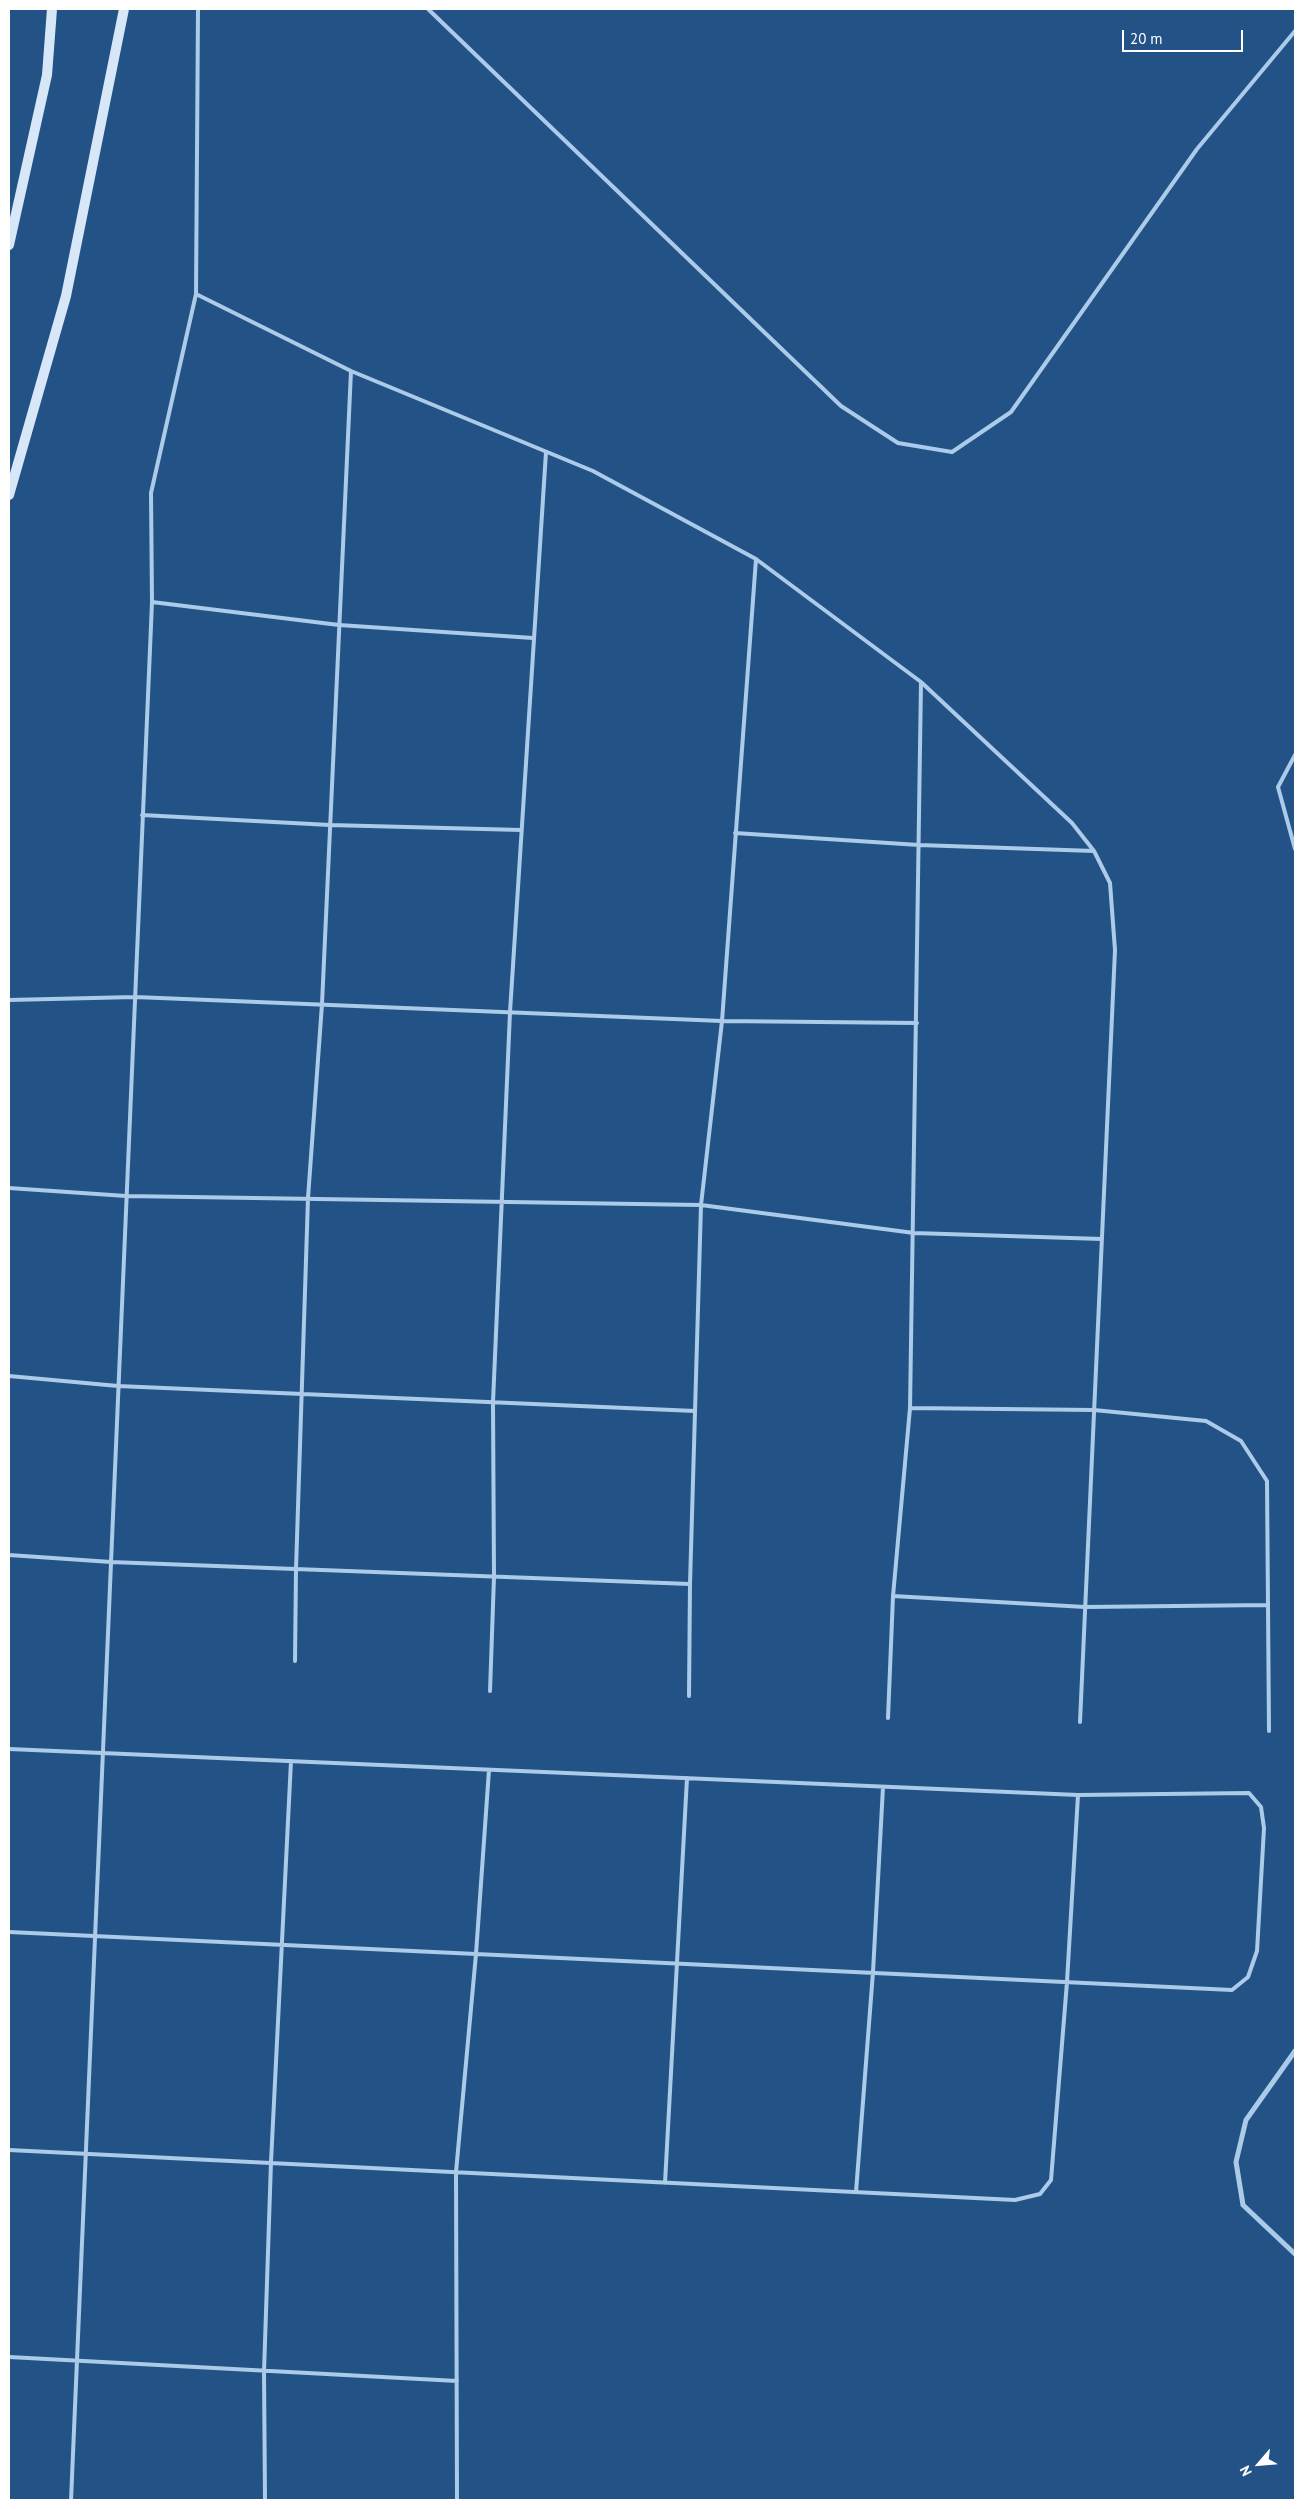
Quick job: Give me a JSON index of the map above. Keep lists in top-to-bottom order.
{
  "scale_bar": "20 m",
  "north": "bottom left"
}
